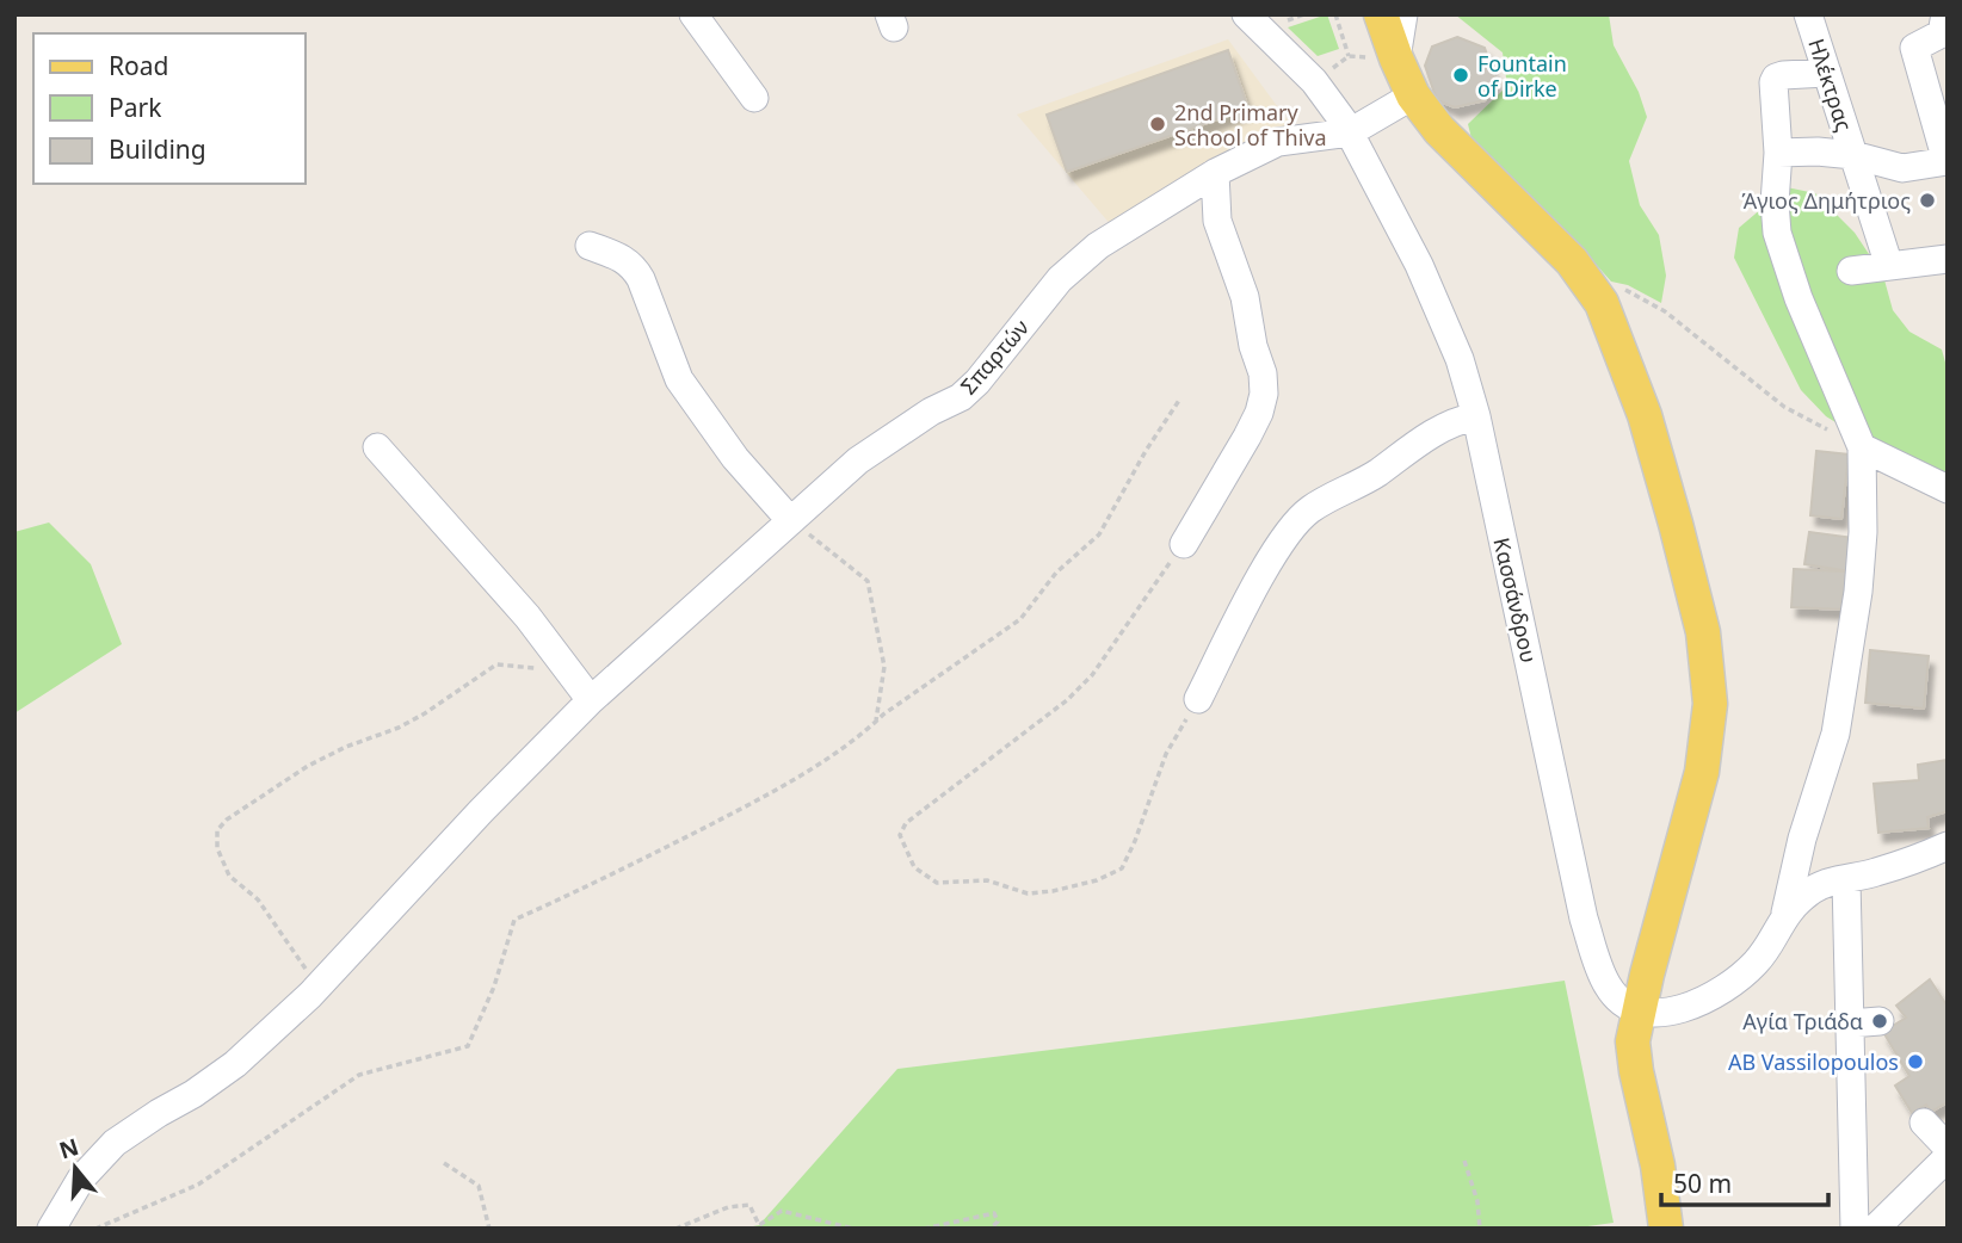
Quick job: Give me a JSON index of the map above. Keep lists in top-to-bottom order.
{
  "streets": {
    "street": ["Ηλέκτρας", "Σπαρτών", "Κασσάνδρου"]
  },
  "crossings": [
    ["Σπαρτών", "Κασσάνδρου"]
  ],
  "places": [
    "Fountain of Dirke",
    "2nd Primary School of Thiva",
    "Άγιος Δημήτριος",
    "Αγία Τριάδα",
    "AB Vassilopoulos"
  ],
  "legend": ["Road", "Park", "Building"],
  "scale_bar": "50 m",
  "north": "top"
}
